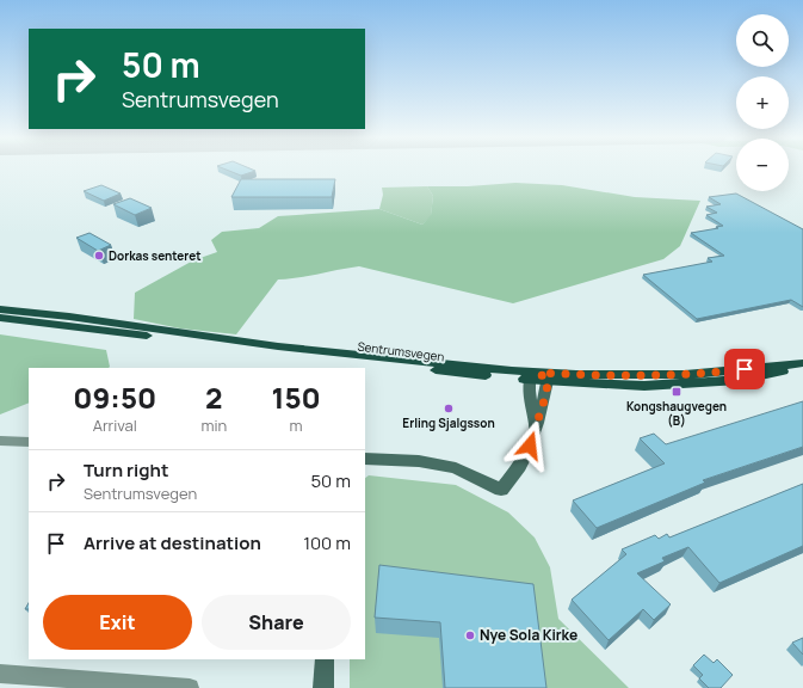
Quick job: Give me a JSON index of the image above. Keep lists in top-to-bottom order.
{
  "streets": {
    "main road": ["Sentrumsvegen"]
  },
  "places": {
    "other": ["Dorkas senteret", "Erling Sjalgsson", "Nye Sola Kirke"],
    "transit": ["Kongshaugvegen (B)"]
  },
  "page": {
    "map_buttons": ["+", "−"],
    "turn": ["50 m", "Sentrumsvegen"],
    "eta": [
      "09:50",
      "Arrival",
      "2",
      "min",
      "150",
      "m"
    ],
    "list": [
      {
        "name": "Turn right",
        "note": "Sentrumsvegen",
        "value": "50 m"
      },
      {
        "name": "Arrive at destination",
        "value": "100 m"
      }
    ],
    "buttons": ["Exit", "Share"]
  }
}
